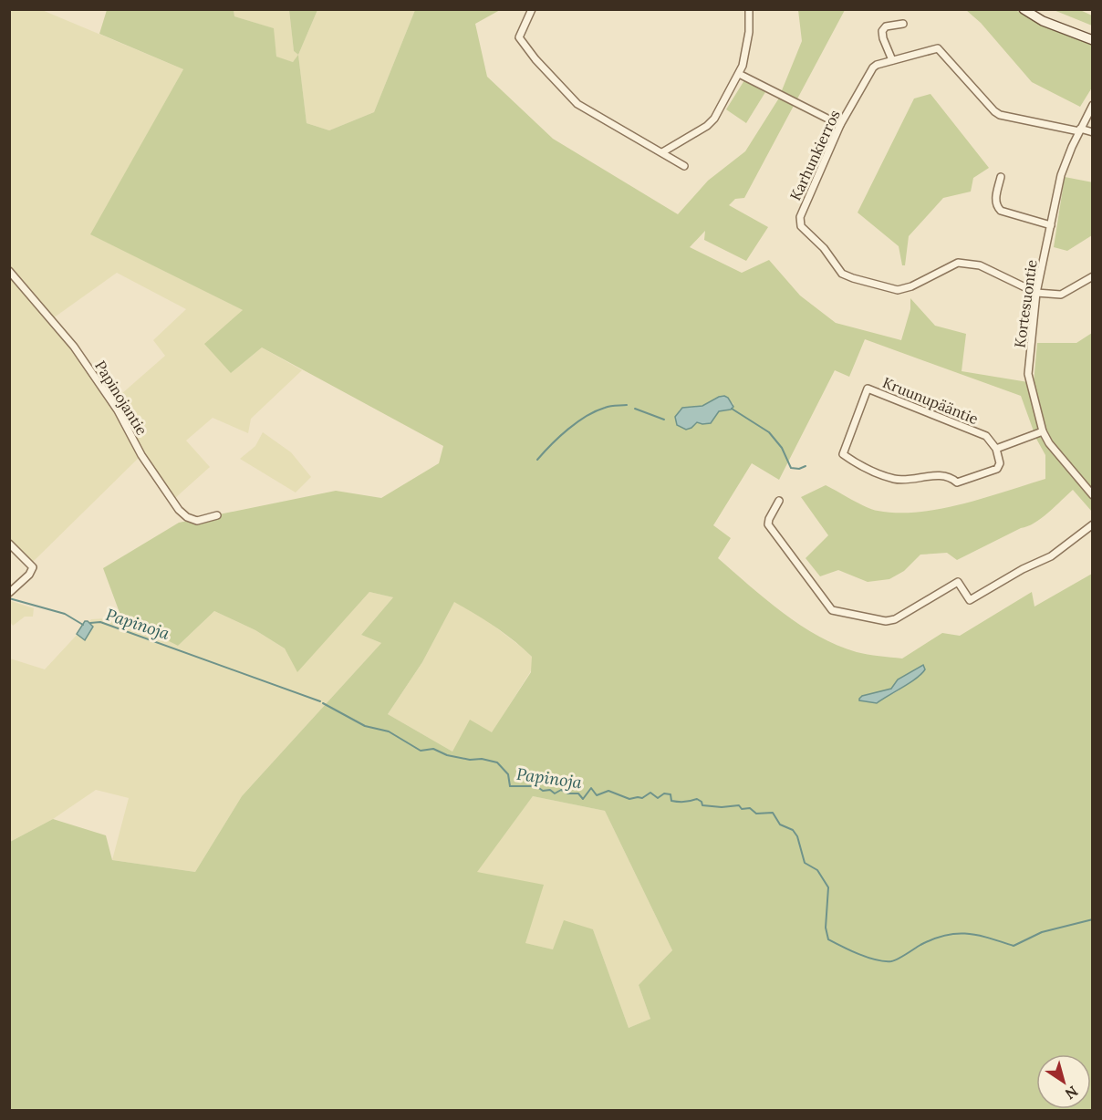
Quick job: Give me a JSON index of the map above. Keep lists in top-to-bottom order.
{
  "streets": {
    "street": [
      "Karhunkierros",
      "Kortesuontie",
      "Papinojantie",
      "Kruunupääntie"
    ]
  },
  "crossings": [
    ["Karhunkierros", "Kortesuontie"]
  ],
  "water": ["Papinoja"],
  "north": "bottom right"
}
